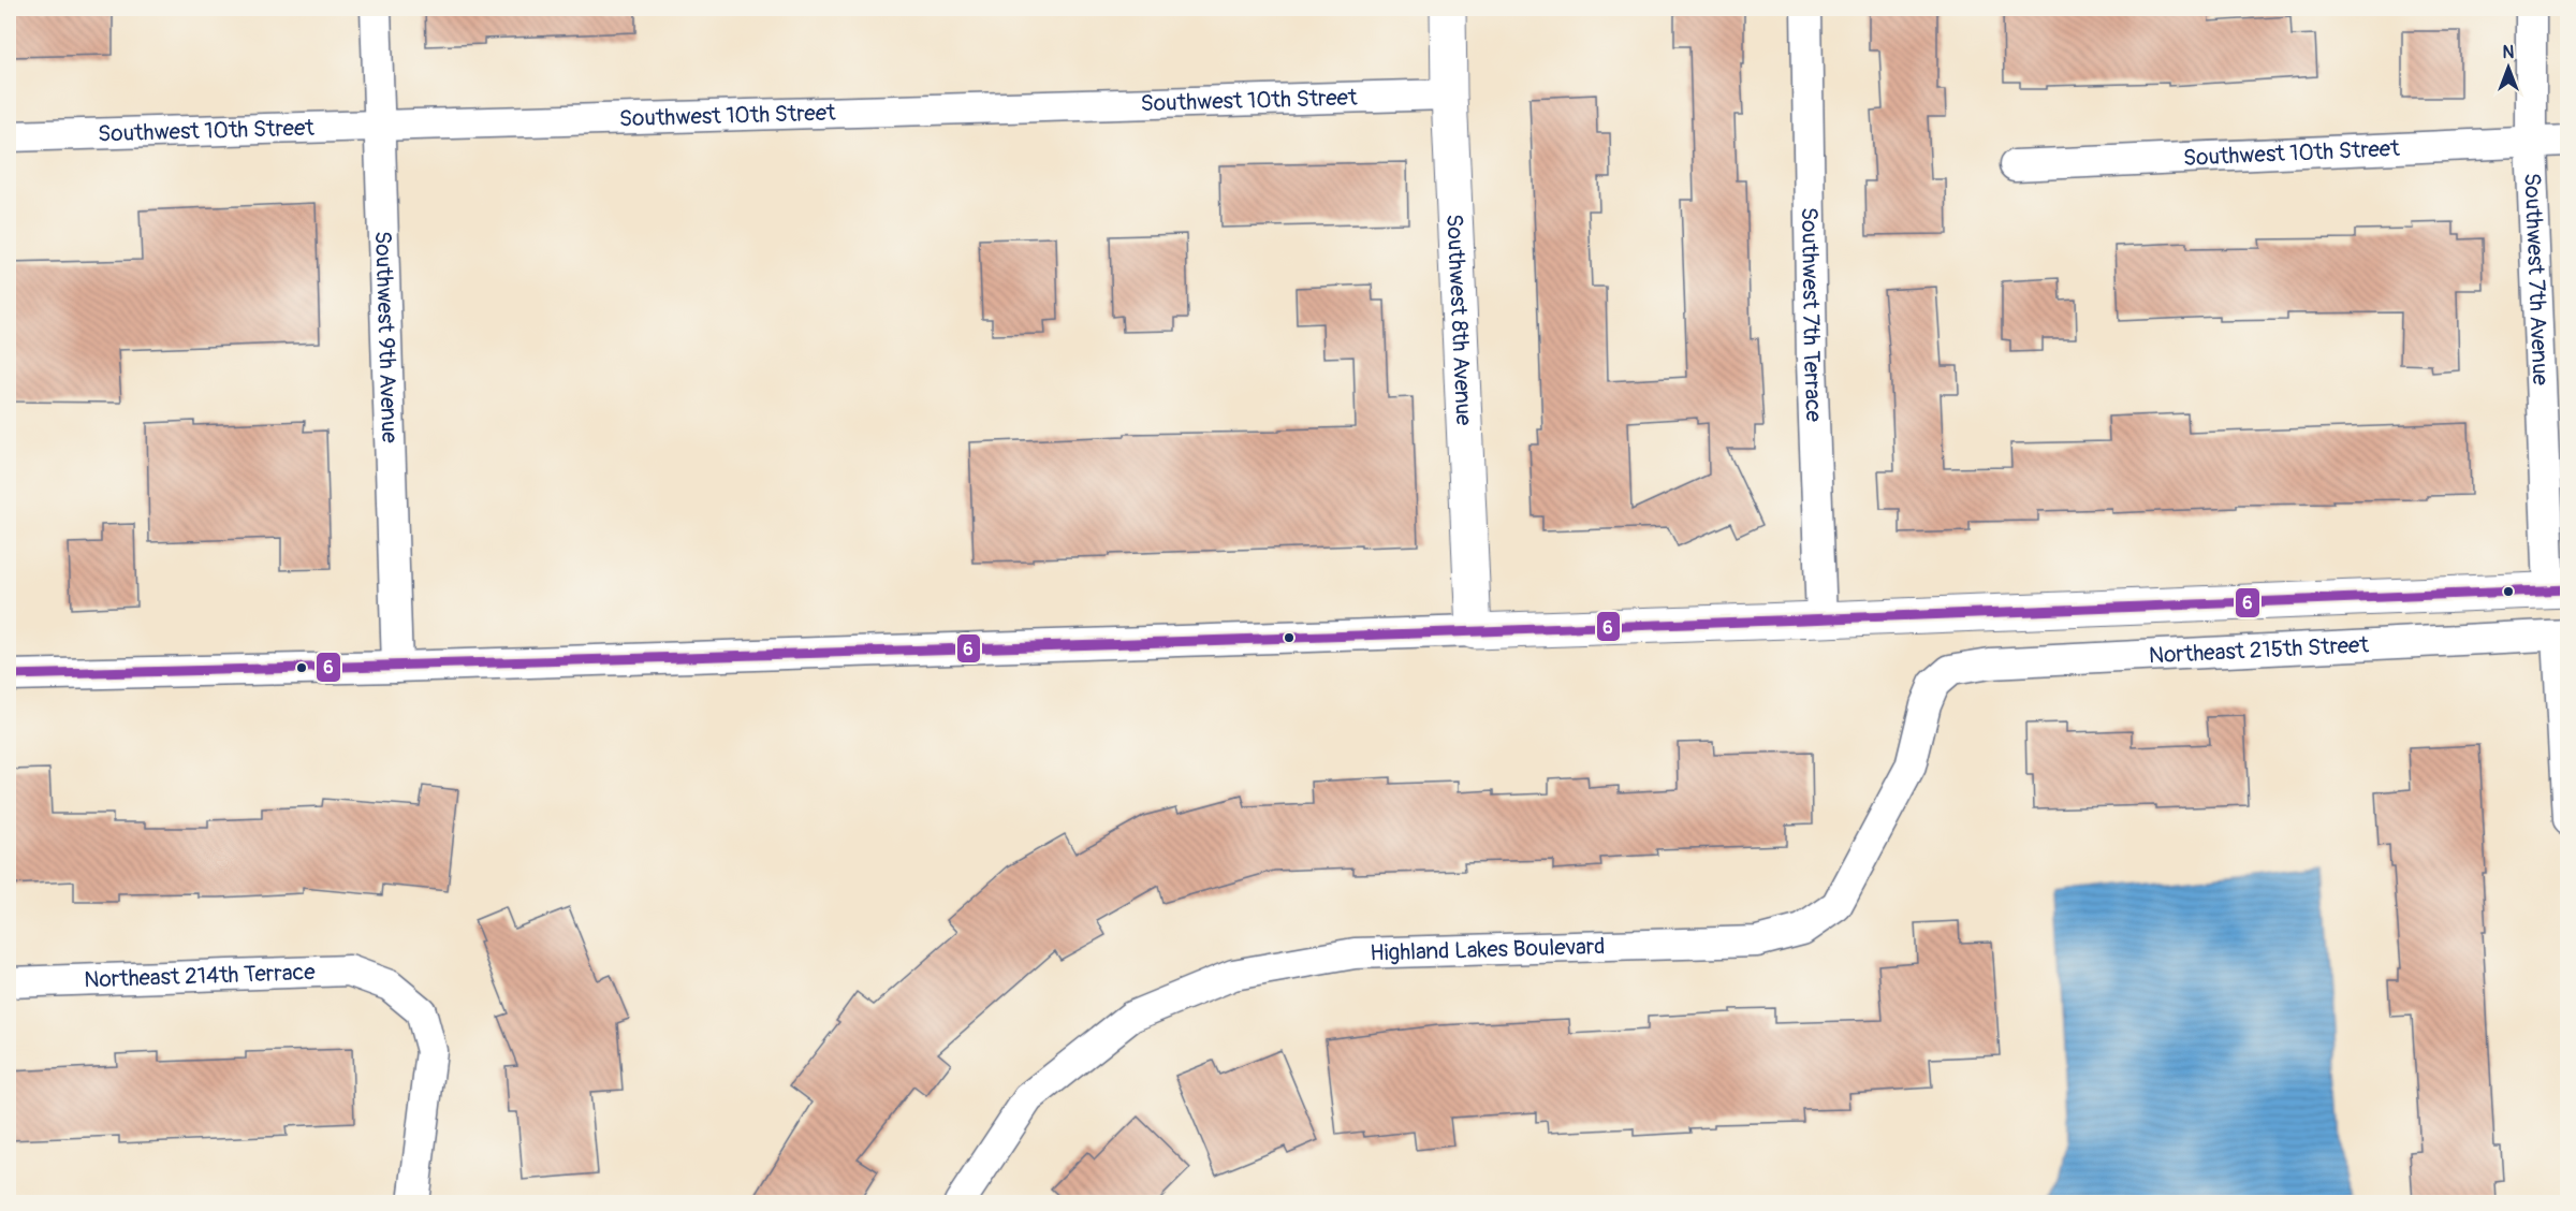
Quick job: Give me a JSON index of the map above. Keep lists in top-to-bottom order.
{
  "streets": {
    "street": [
      "Southwest 10th Street",
      "Southwest 7th Avenue",
      "Southwest 7th Terrace",
      "Southwest 8th Avenue",
      "Southwest 9th Avenue",
      "Northeast 215th Street",
      "Highland Lakes Boulevard",
      "Northeast 214th Terrace"
    ]
  },
  "crossings": [
    ["Southwest 10th Street", "Southwest 7th Avenue"],
    ["Southwest 10th Street", "Southwest 8th Avenue"],
    ["Southwest 10th Street", "Southwest 9th Avenue"],
    ["Northeast 215th Street", "Highland Lakes Boulevard"]
  ],
  "lines": ["transit line 6"],
  "north": "top"
}
